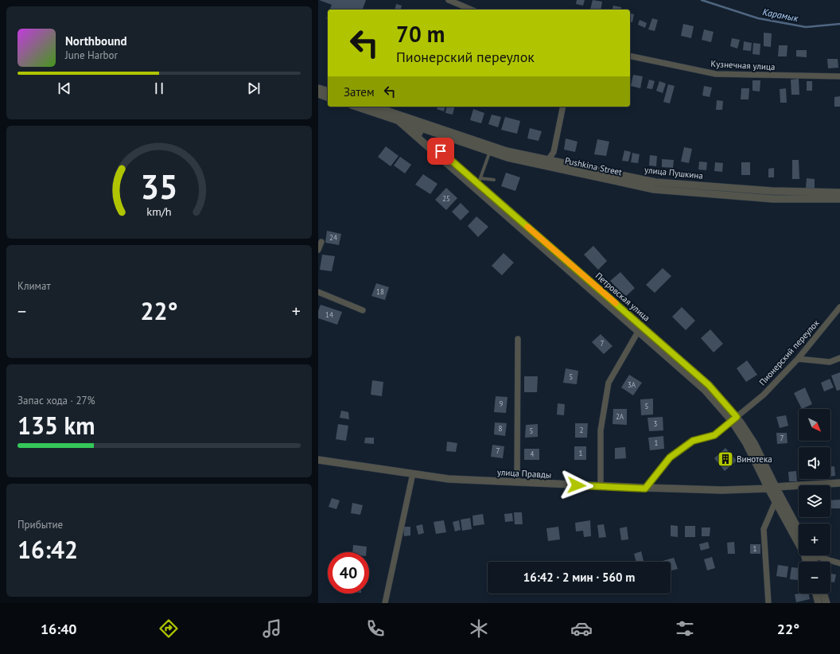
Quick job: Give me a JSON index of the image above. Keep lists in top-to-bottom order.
{
  "streets": {
    "street": [
      "Кузнечная улица",
      "Pushkina Street",
      "улица Пушкина",
      "Петровская улица",
      "Пионерский переулок",
      "улица Правды"
    ]
  },
  "crossings": [
    ["Pushkina Street", "улица Пушкина"],
    ["Pushkina Street", "Петровская улица"],
    ["Петровская улица", "Пионерский переулок"],
    ["Пионерский переулок", "улица Правды"]
  ],
  "water": ["Карамык"],
  "places": {
    "building": ["Винотека"]
  },
  "house_numbers": [
    "25",
    "24",
    "18",
    "14",
    "7",
    "5",
    "3А",
    "9",
    "5",
    "2А",
    "3",
    "8",
    "2",
    "5",
    "7",
    "1",
    "7",
    "1",
    "4",
    "1"
  ],
  "north": "bottom right",
  "page": {
    "turn": ["70 m", "Пионерский переулок"],
    "song": ["Northbound", "June Harbor"],
    "then": "Затем",
    "tile": [
      "Климат",
      ["Запас хода · 27%", "135 km"],
      ["Прибытие", "16:42"]
    ],
    "heat": ["−", "22°", "+"],
    "map_buttons": ["+", "−"],
    "limit": "40",
    "trip": "16:42 · 2 мин · 560 m",
    "tabs": ["16:40", "22°"],
    "gauge": ["35", "km/h"]
  }
}
